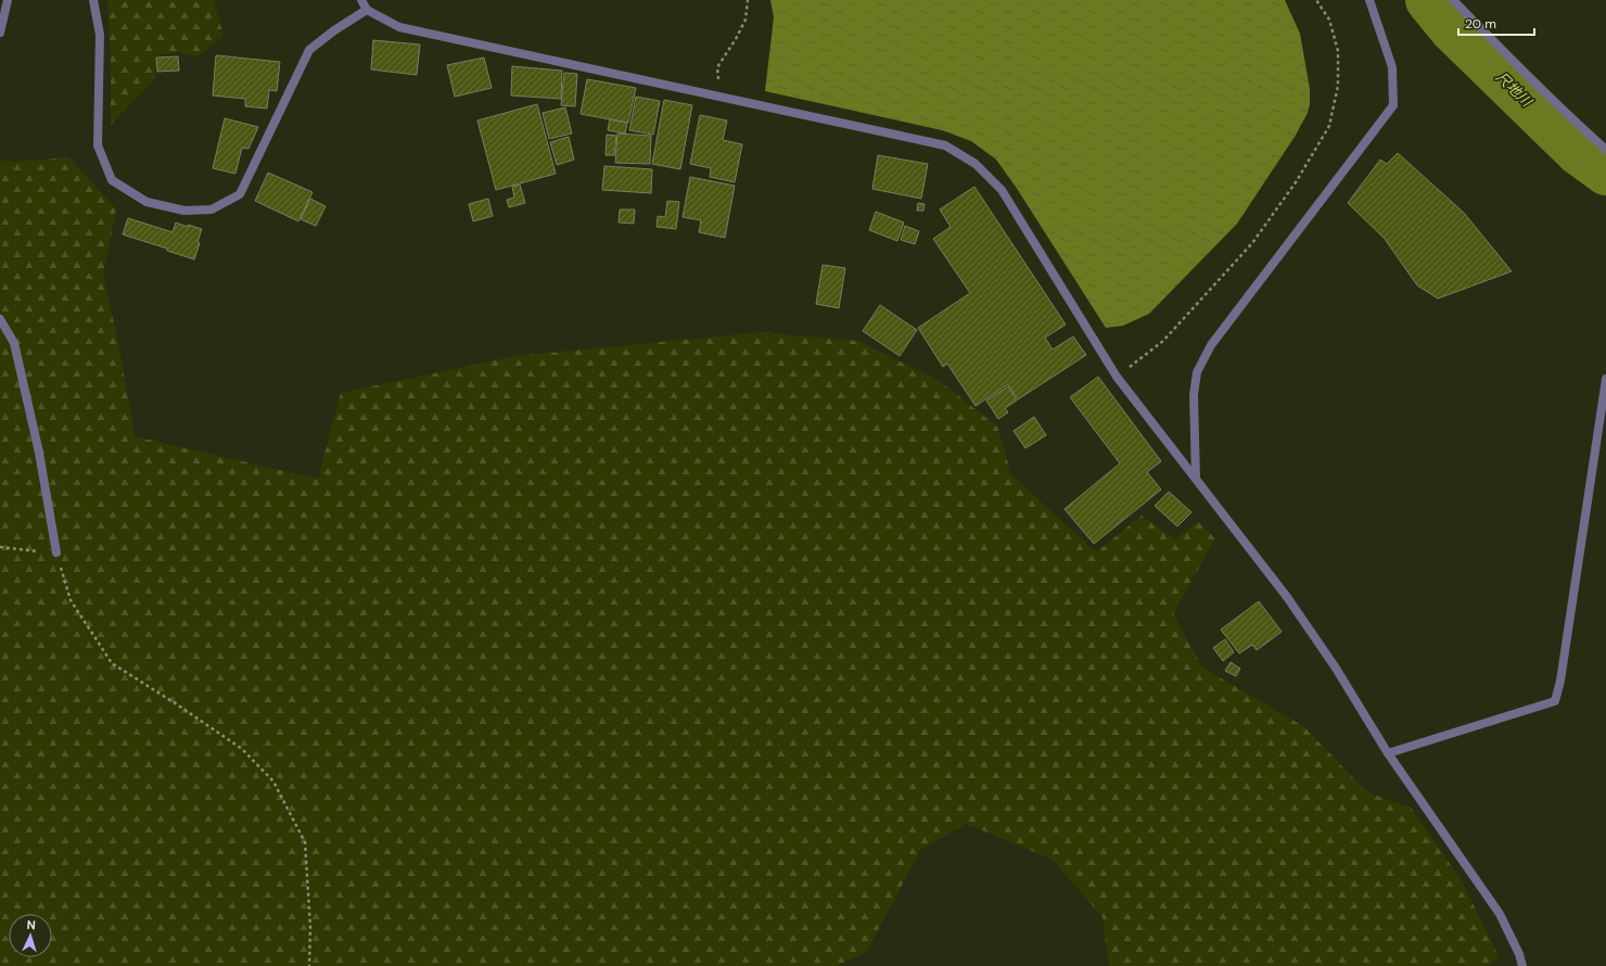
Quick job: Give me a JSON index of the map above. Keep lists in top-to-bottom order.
{
  "water": ["尺地川"],
  "scale_bar": "20 m",
  "north": "top"
}
